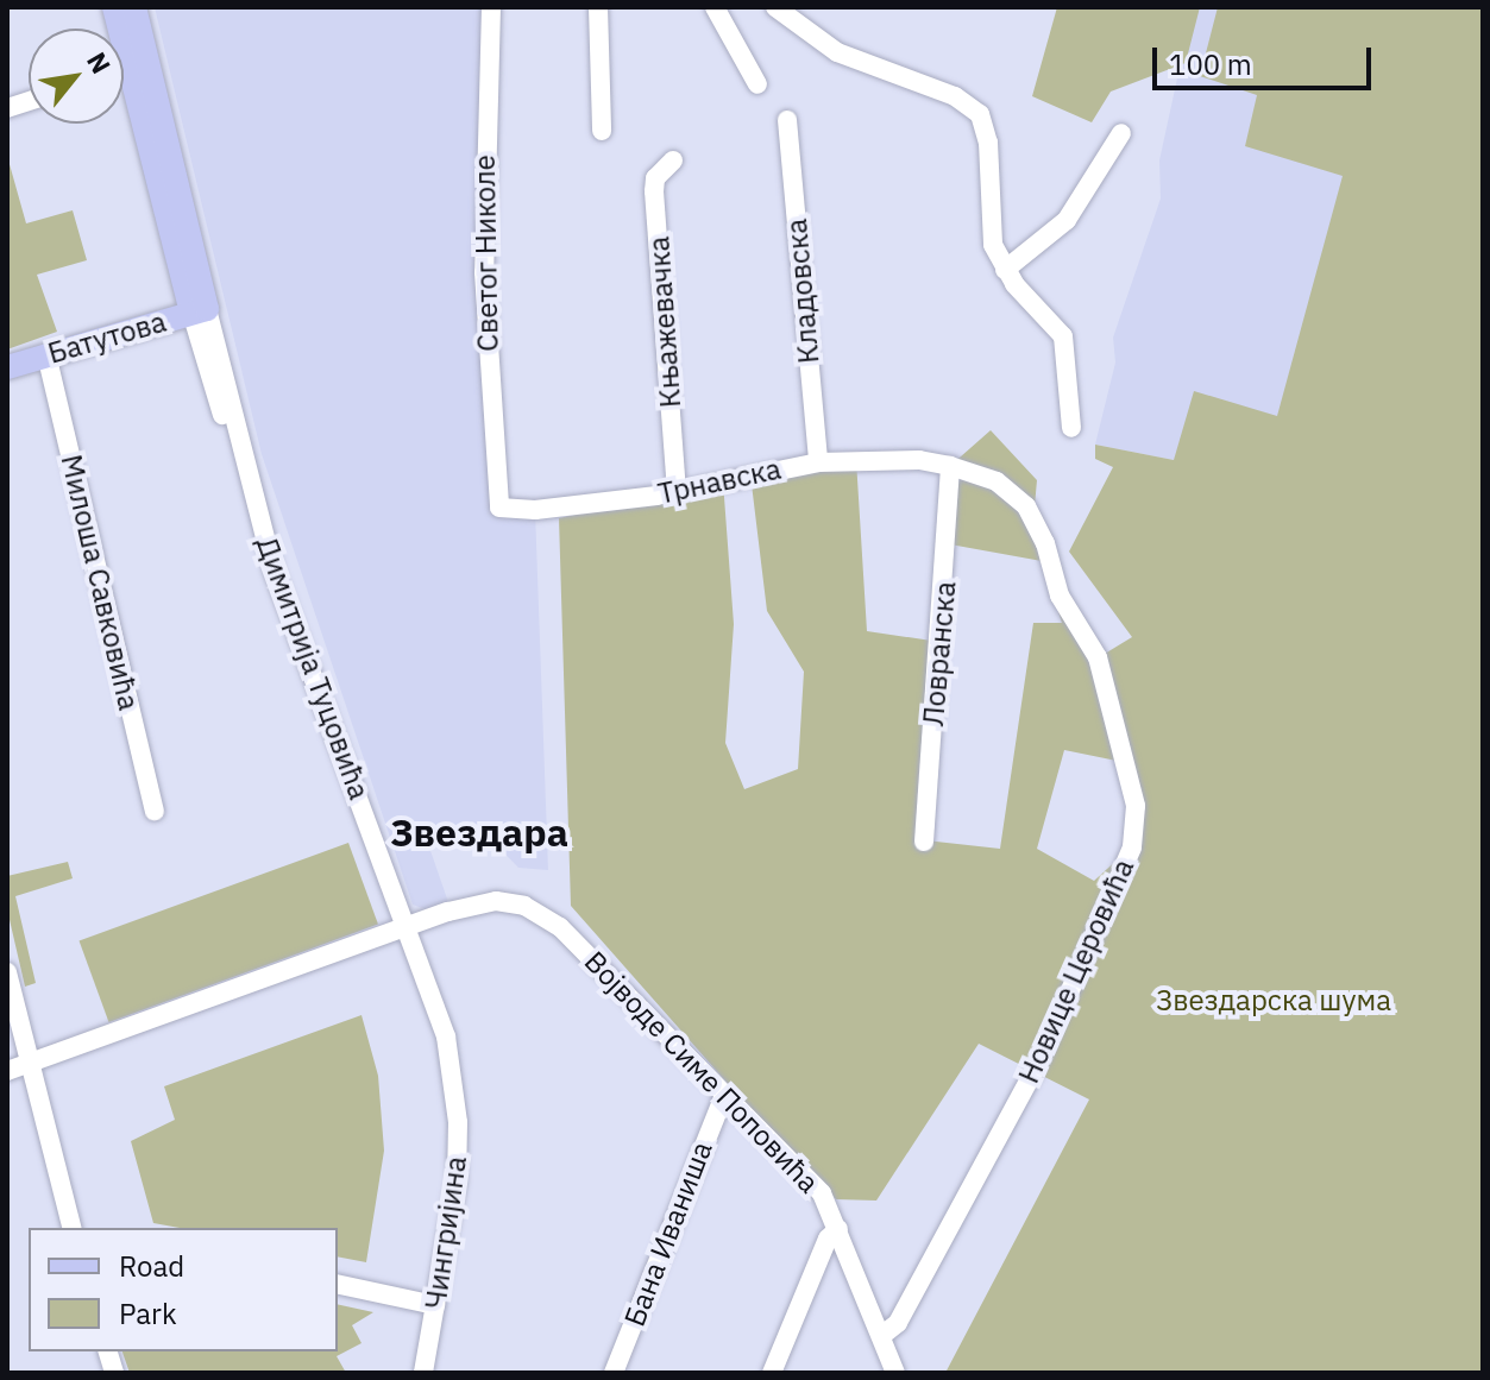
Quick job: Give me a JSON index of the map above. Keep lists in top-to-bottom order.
{
  "streets": {
    "main road": ["Батутова", "Димитрија Туцовића"],
    "street": [
      "Светог Николе",
      "Кладовска",
      "Књажевачка",
      "Трнавска",
      "Милоша Савковића",
      "Ловранска",
      "Новице Церовића",
      "Војводе Симе Поповића",
      "Чингријина",
      "Бана Иваниша"
    ]
  },
  "crossings": [
    ["Светог Николе", "Трнавска"],
    ["Кладовска", "Трнавска"],
    ["Књажевачка", "Трнавска"],
    ["Батутова", "Милоша Савковића"],
    ["Батутова", "Димитрија Туцовића"],
    ["Трнавска", "Ловранска"],
    ["Трнавска", "Новице Церовића"],
    ["Ловранска", "Новице Церовића"],
    ["Димитрија Туцовића", "Војводе Симе Поповића"],
    ["Димитрија Туцовића", "Чингријина"],
    ["Новице Церовића", "Војводе Симе Поповића"],
    ["Војводе Симе Поповића", "Чингријина"],
    ["Војводе Симе Поповића", "Бана Иваниша"]
  ],
  "districts": ["Звездара"],
  "parks": ["Звездарска шума"],
  "legend": ["Road", "Park"],
  "scale_bar": "100 m",
  "north": "top right"
}
